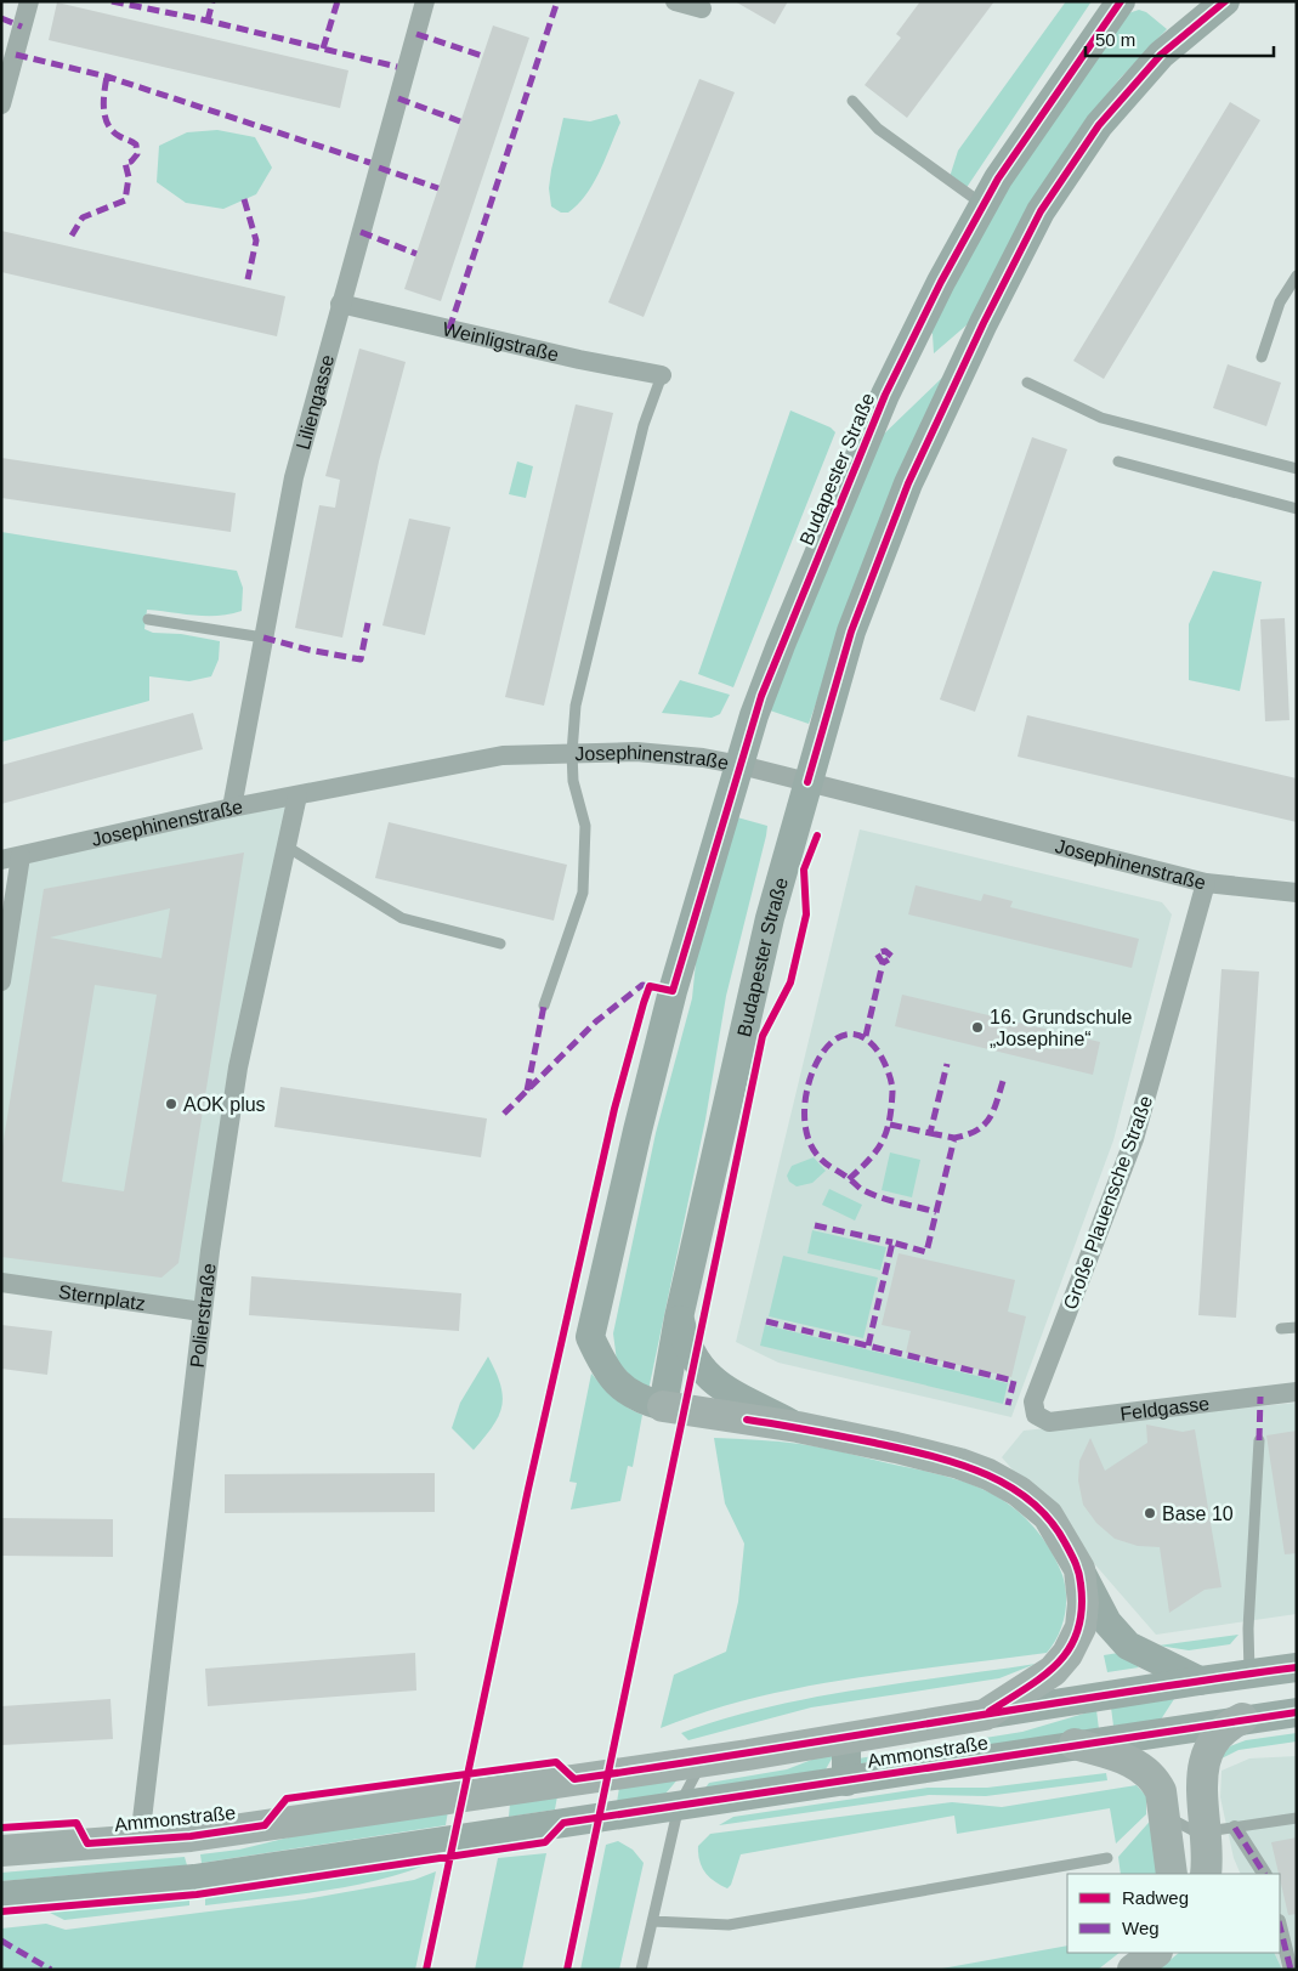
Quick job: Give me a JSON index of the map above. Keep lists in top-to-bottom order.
{
  "streets": {
    "main road": ["Budapester Straße", "Ammonstraße"],
    "street": [
      "Weinligstraße",
      "Liliengasse",
      "Josephinenstraße",
      "Große Plauensche Straße",
      "Sternplatz",
      "Polierstraße",
      "Feldgasse"
    ]
  },
  "crossings": [
    ["Weinligstraße", "Liliengasse"],
    ["Liliengasse", "Josephinenstraße"],
    ["Budapester Straße", "Josephinenstraße"],
    ["Josephinenstraße", "Große Plauensche Straße"],
    ["Josephinenstraße", "Polierstraße"],
    ["Große Plauensche Straße", "Feldgasse"],
    ["Sternplatz", "Polierstraße"],
    ["Polierstraße", "Ammonstraße"]
  ],
  "places": ["16. Grundschule „Josephine“", "AOK plus", "Base 10"],
  "legend": ["Radweg", "Weg"],
  "scale_bar": "50 m"
}
